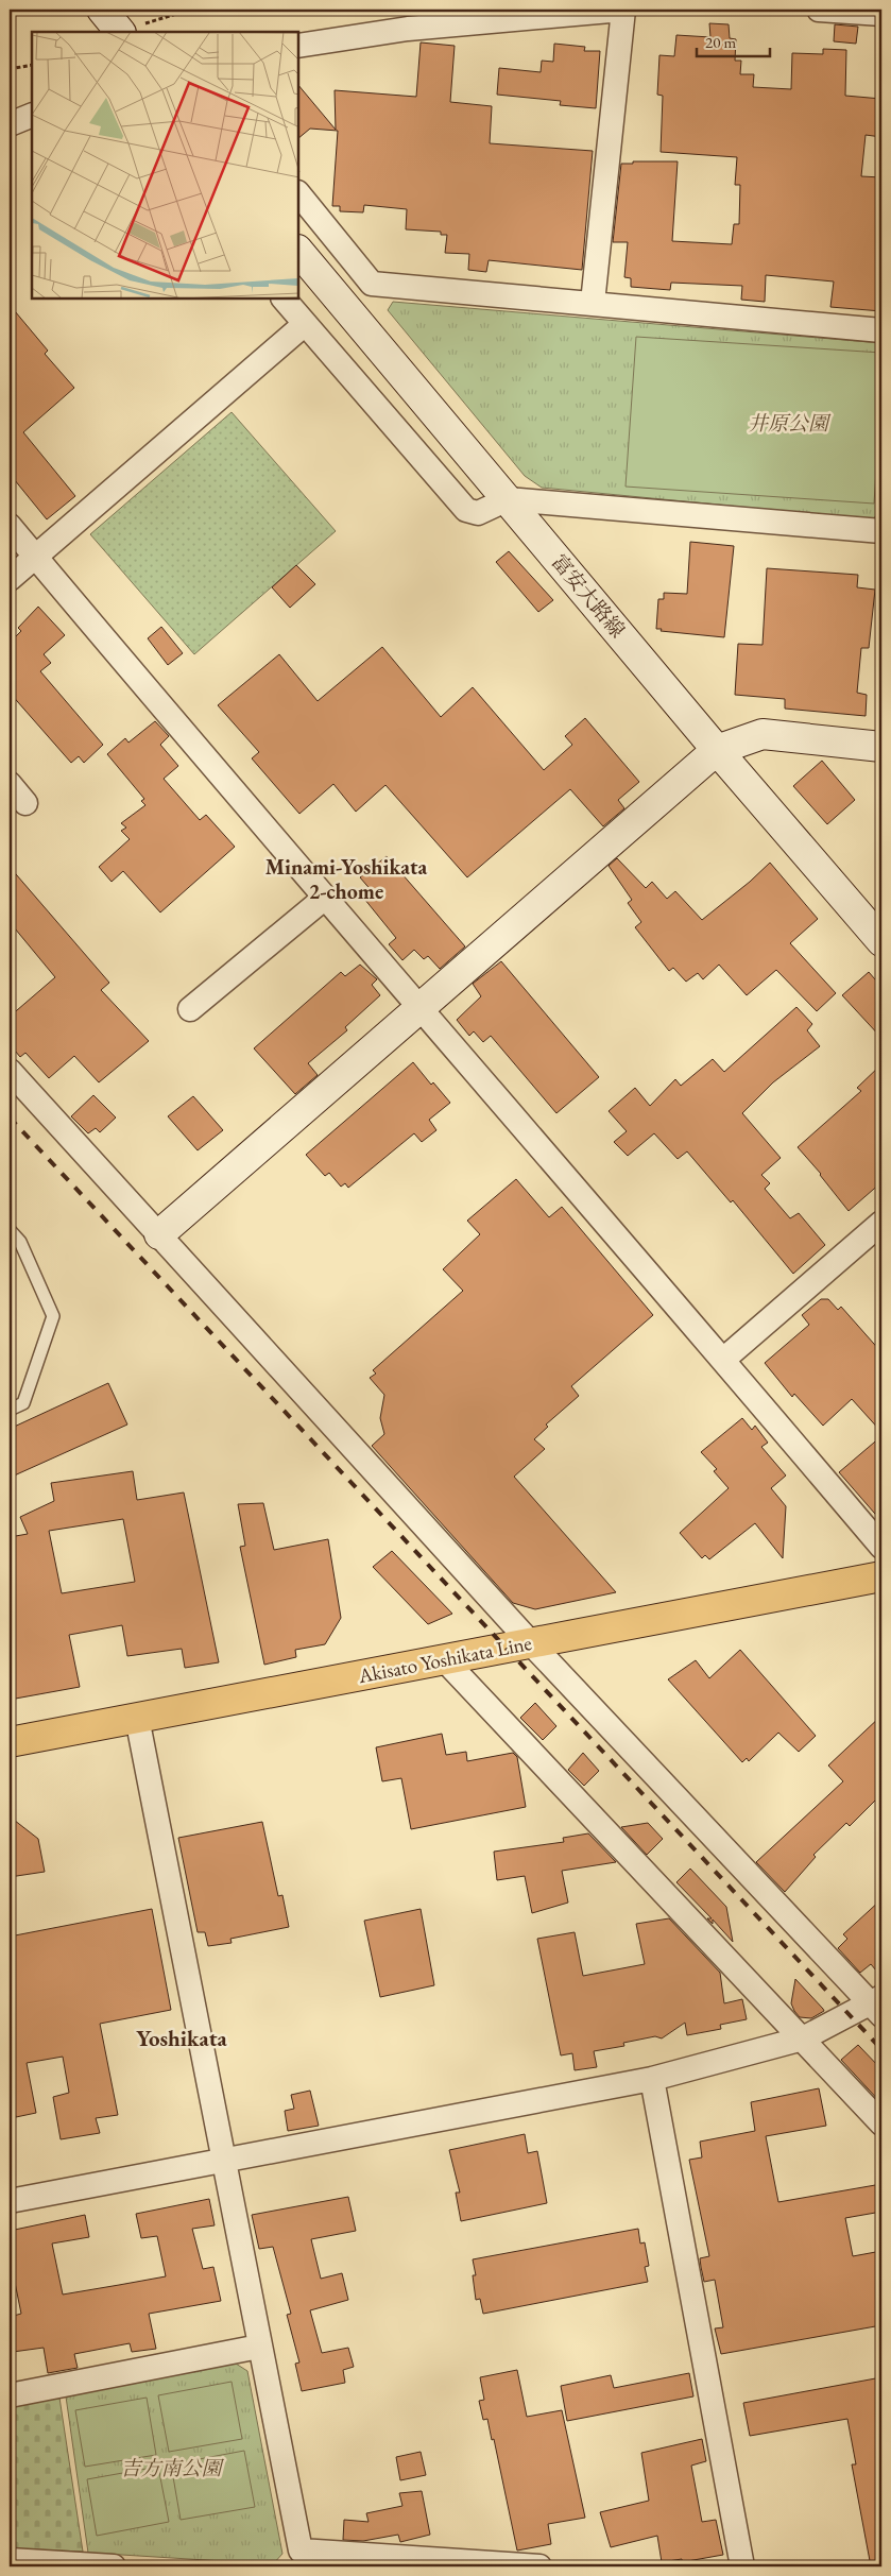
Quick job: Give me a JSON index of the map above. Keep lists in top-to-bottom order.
{
  "streets": {
    "main road": ["Akisato Yoshikata Line"],
    "street": ["富安大路線"]
  },
  "districts": ["Minami-Yoshikata 2-chome", "Yoshikata"],
  "parks": ["井原公園", "吉方南公園"],
  "scale_bar": "20 m"
}
